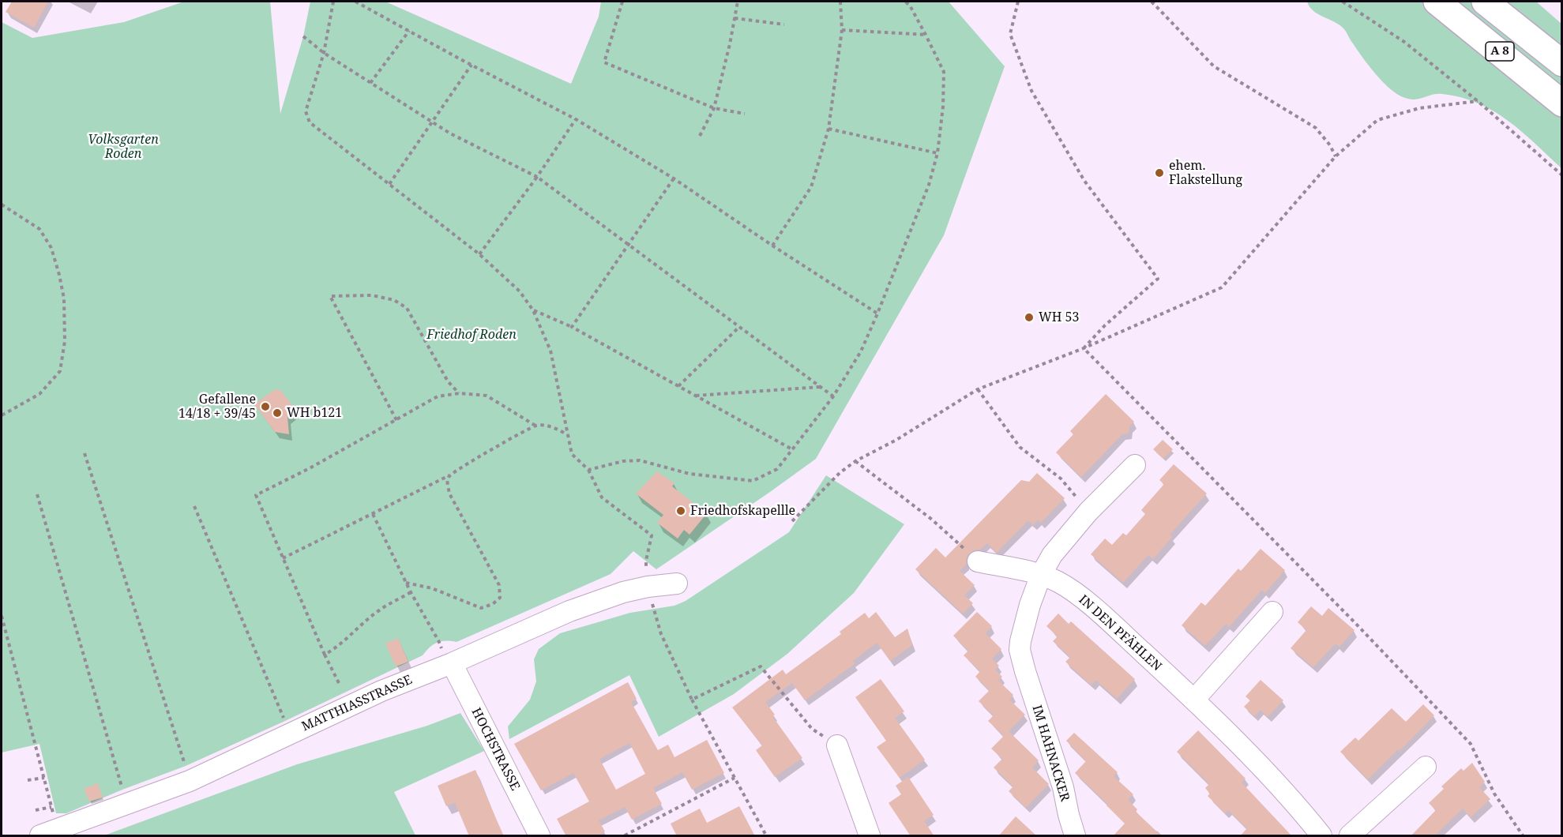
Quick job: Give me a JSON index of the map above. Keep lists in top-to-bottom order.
{
  "streets": {
    "highway": ["A 8"],
    "street": [
      "IN DEN PFÄHLEN",
      "MATTHIASSTRASSE",
      "HOCHSTRASSE",
      "IM HAHNACKER"
    ]
  },
  "crossings": [
    ["IN DEN PFÄHLEN", "IM HAHNACKER"],
    ["MATTHIASSTRASSE", "HOCHSTRASSE"]
  ],
  "parks": ["Volksgarten Roden", "Friedhof Roden"],
  "places": [
    "ehem. Flakstellung",
    "WH 53",
    "Gefallene 14/18 + 39/45",
    "WH b121",
    "Friedhofskapellle"
  ]
}
